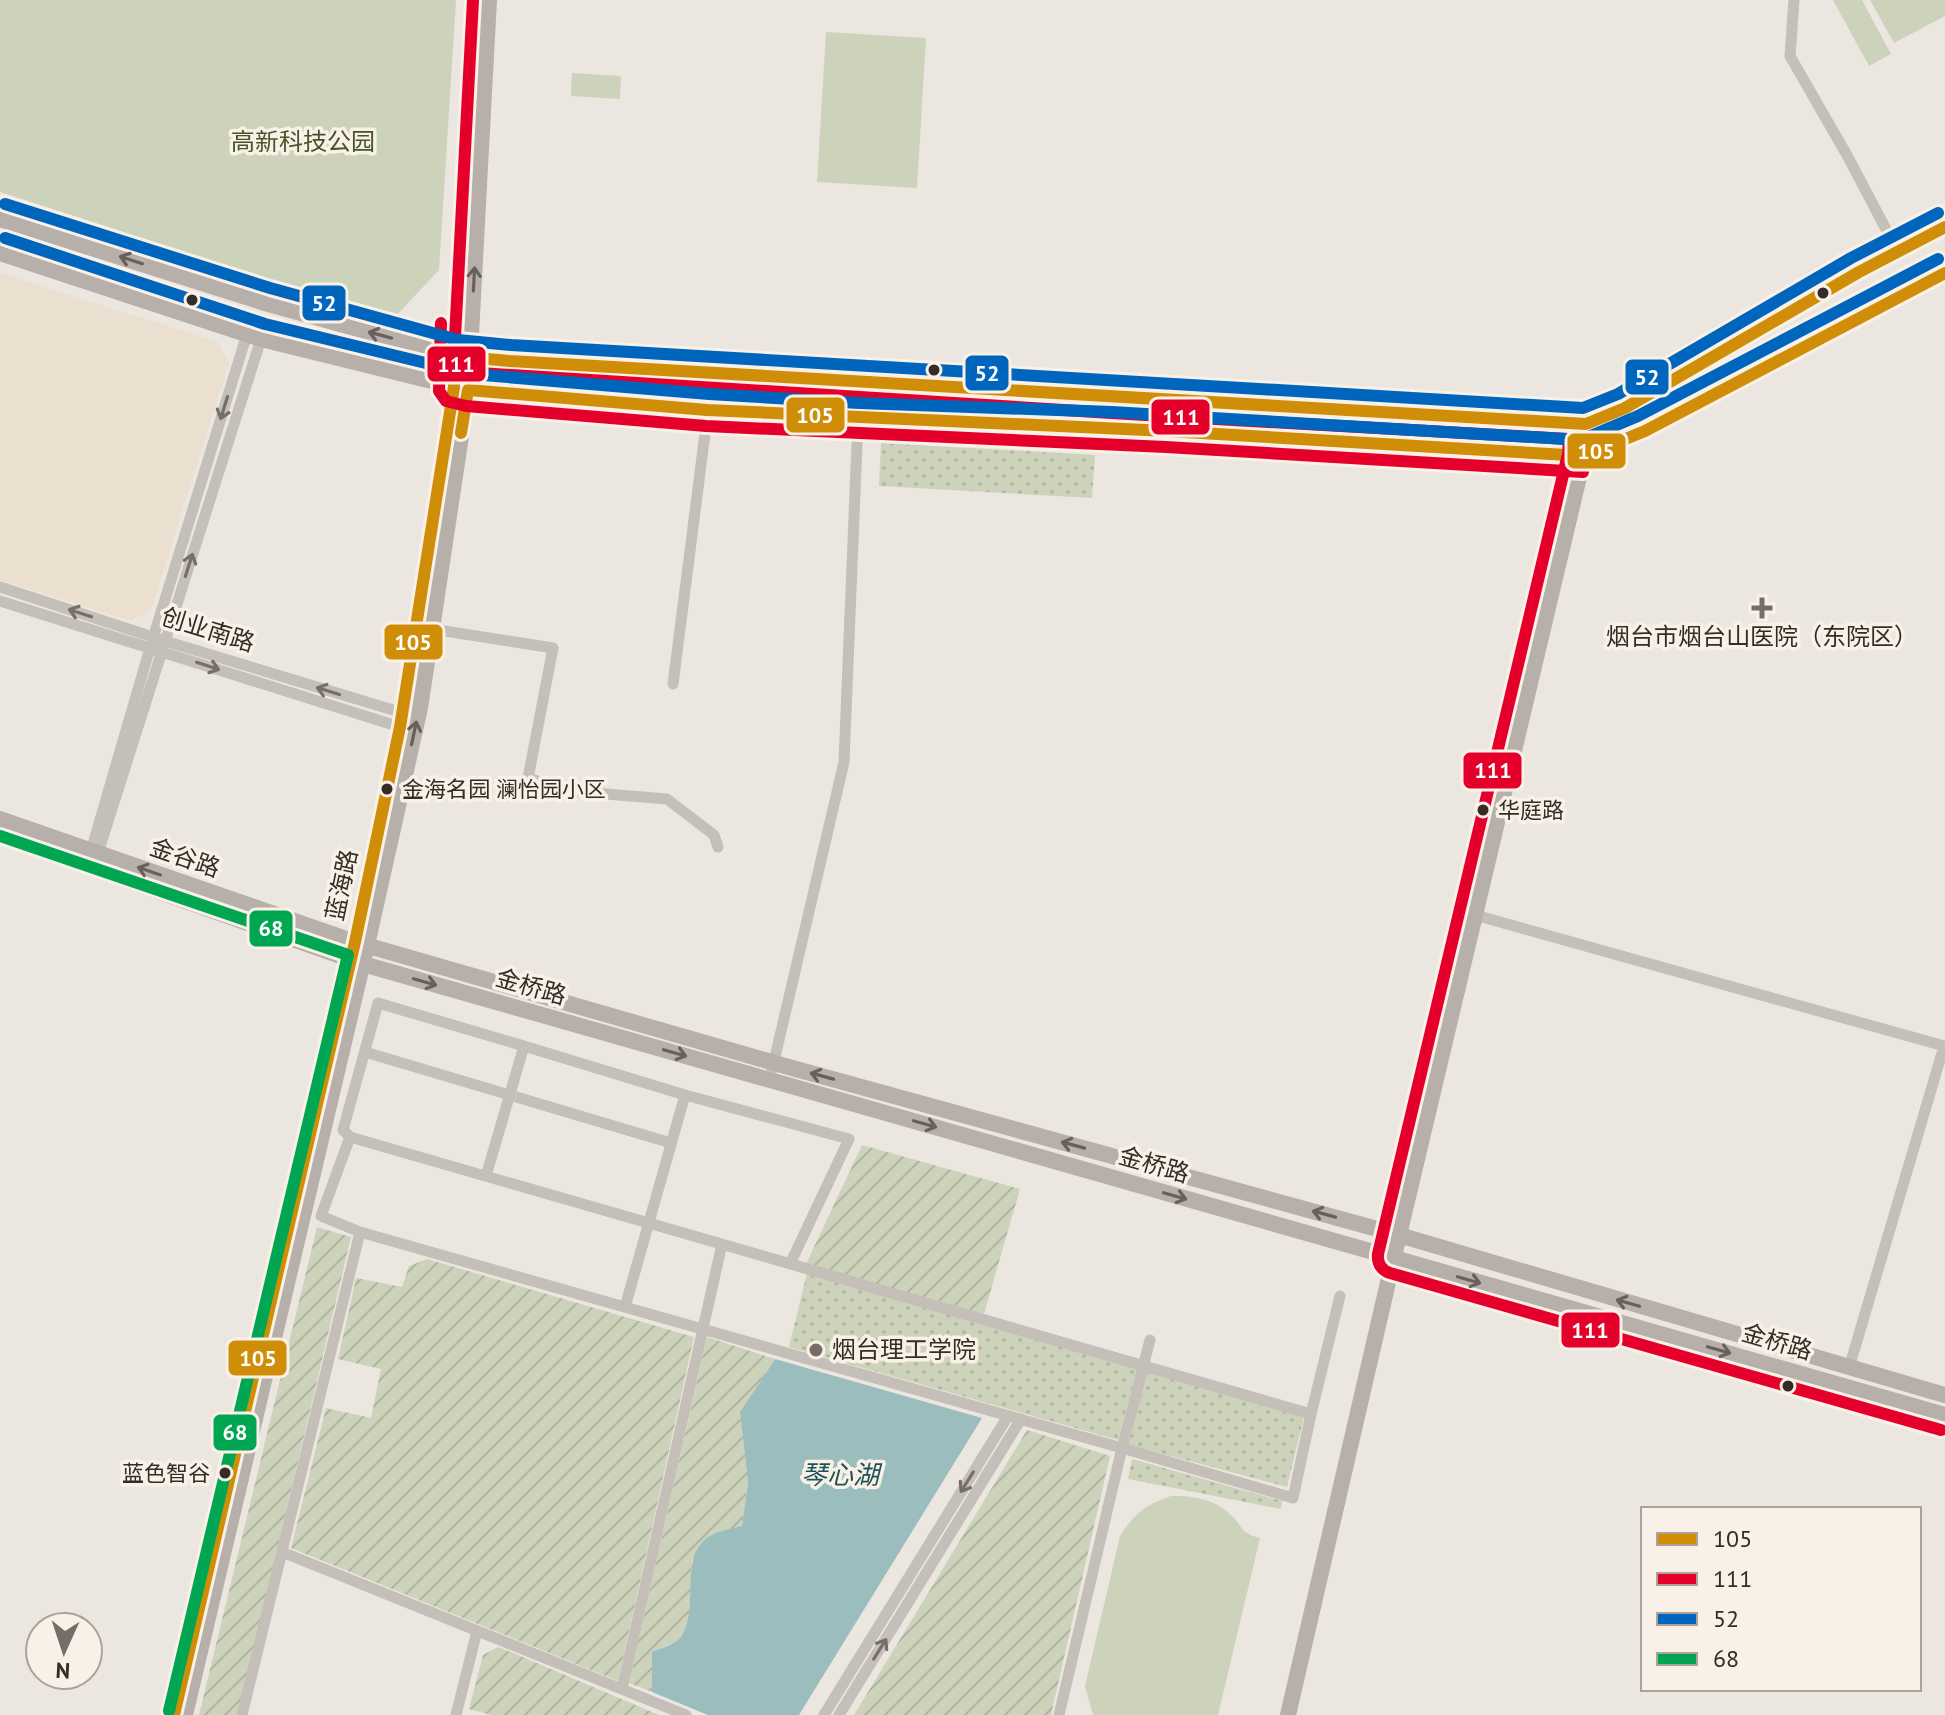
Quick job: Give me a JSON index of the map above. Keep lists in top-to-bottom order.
{
  "streets": {
    "street": [
      "创业南路",
      "金谷路",
      "蓝海路",
      "金桥路"
    ]
  },
  "crossings": [
    ["创业南路", "蓝海路"],
    ["金谷路", "蓝海路"],
    ["金谷路", "金桥路"],
    ["蓝海路", "金桥路"]
  ],
  "water": ["琴心湖"],
  "parks": ["高新科技公园"],
  "places": {
    "health": ["烟台市烟台山医院（东院区）"],
    "other": [
      "金海名园 澜怡园小区",
      "华庭路",
      "烟台理工学院",
      "蓝色智谷"
    ]
  },
  "lines": [
    "transit line 111",
    "transit line 52",
    "transit line 105",
    "transit line 68"
  ],
  "legend": [
    "105",
    "111",
    "52",
    "68"
  ],
  "north": "bottom"
}
